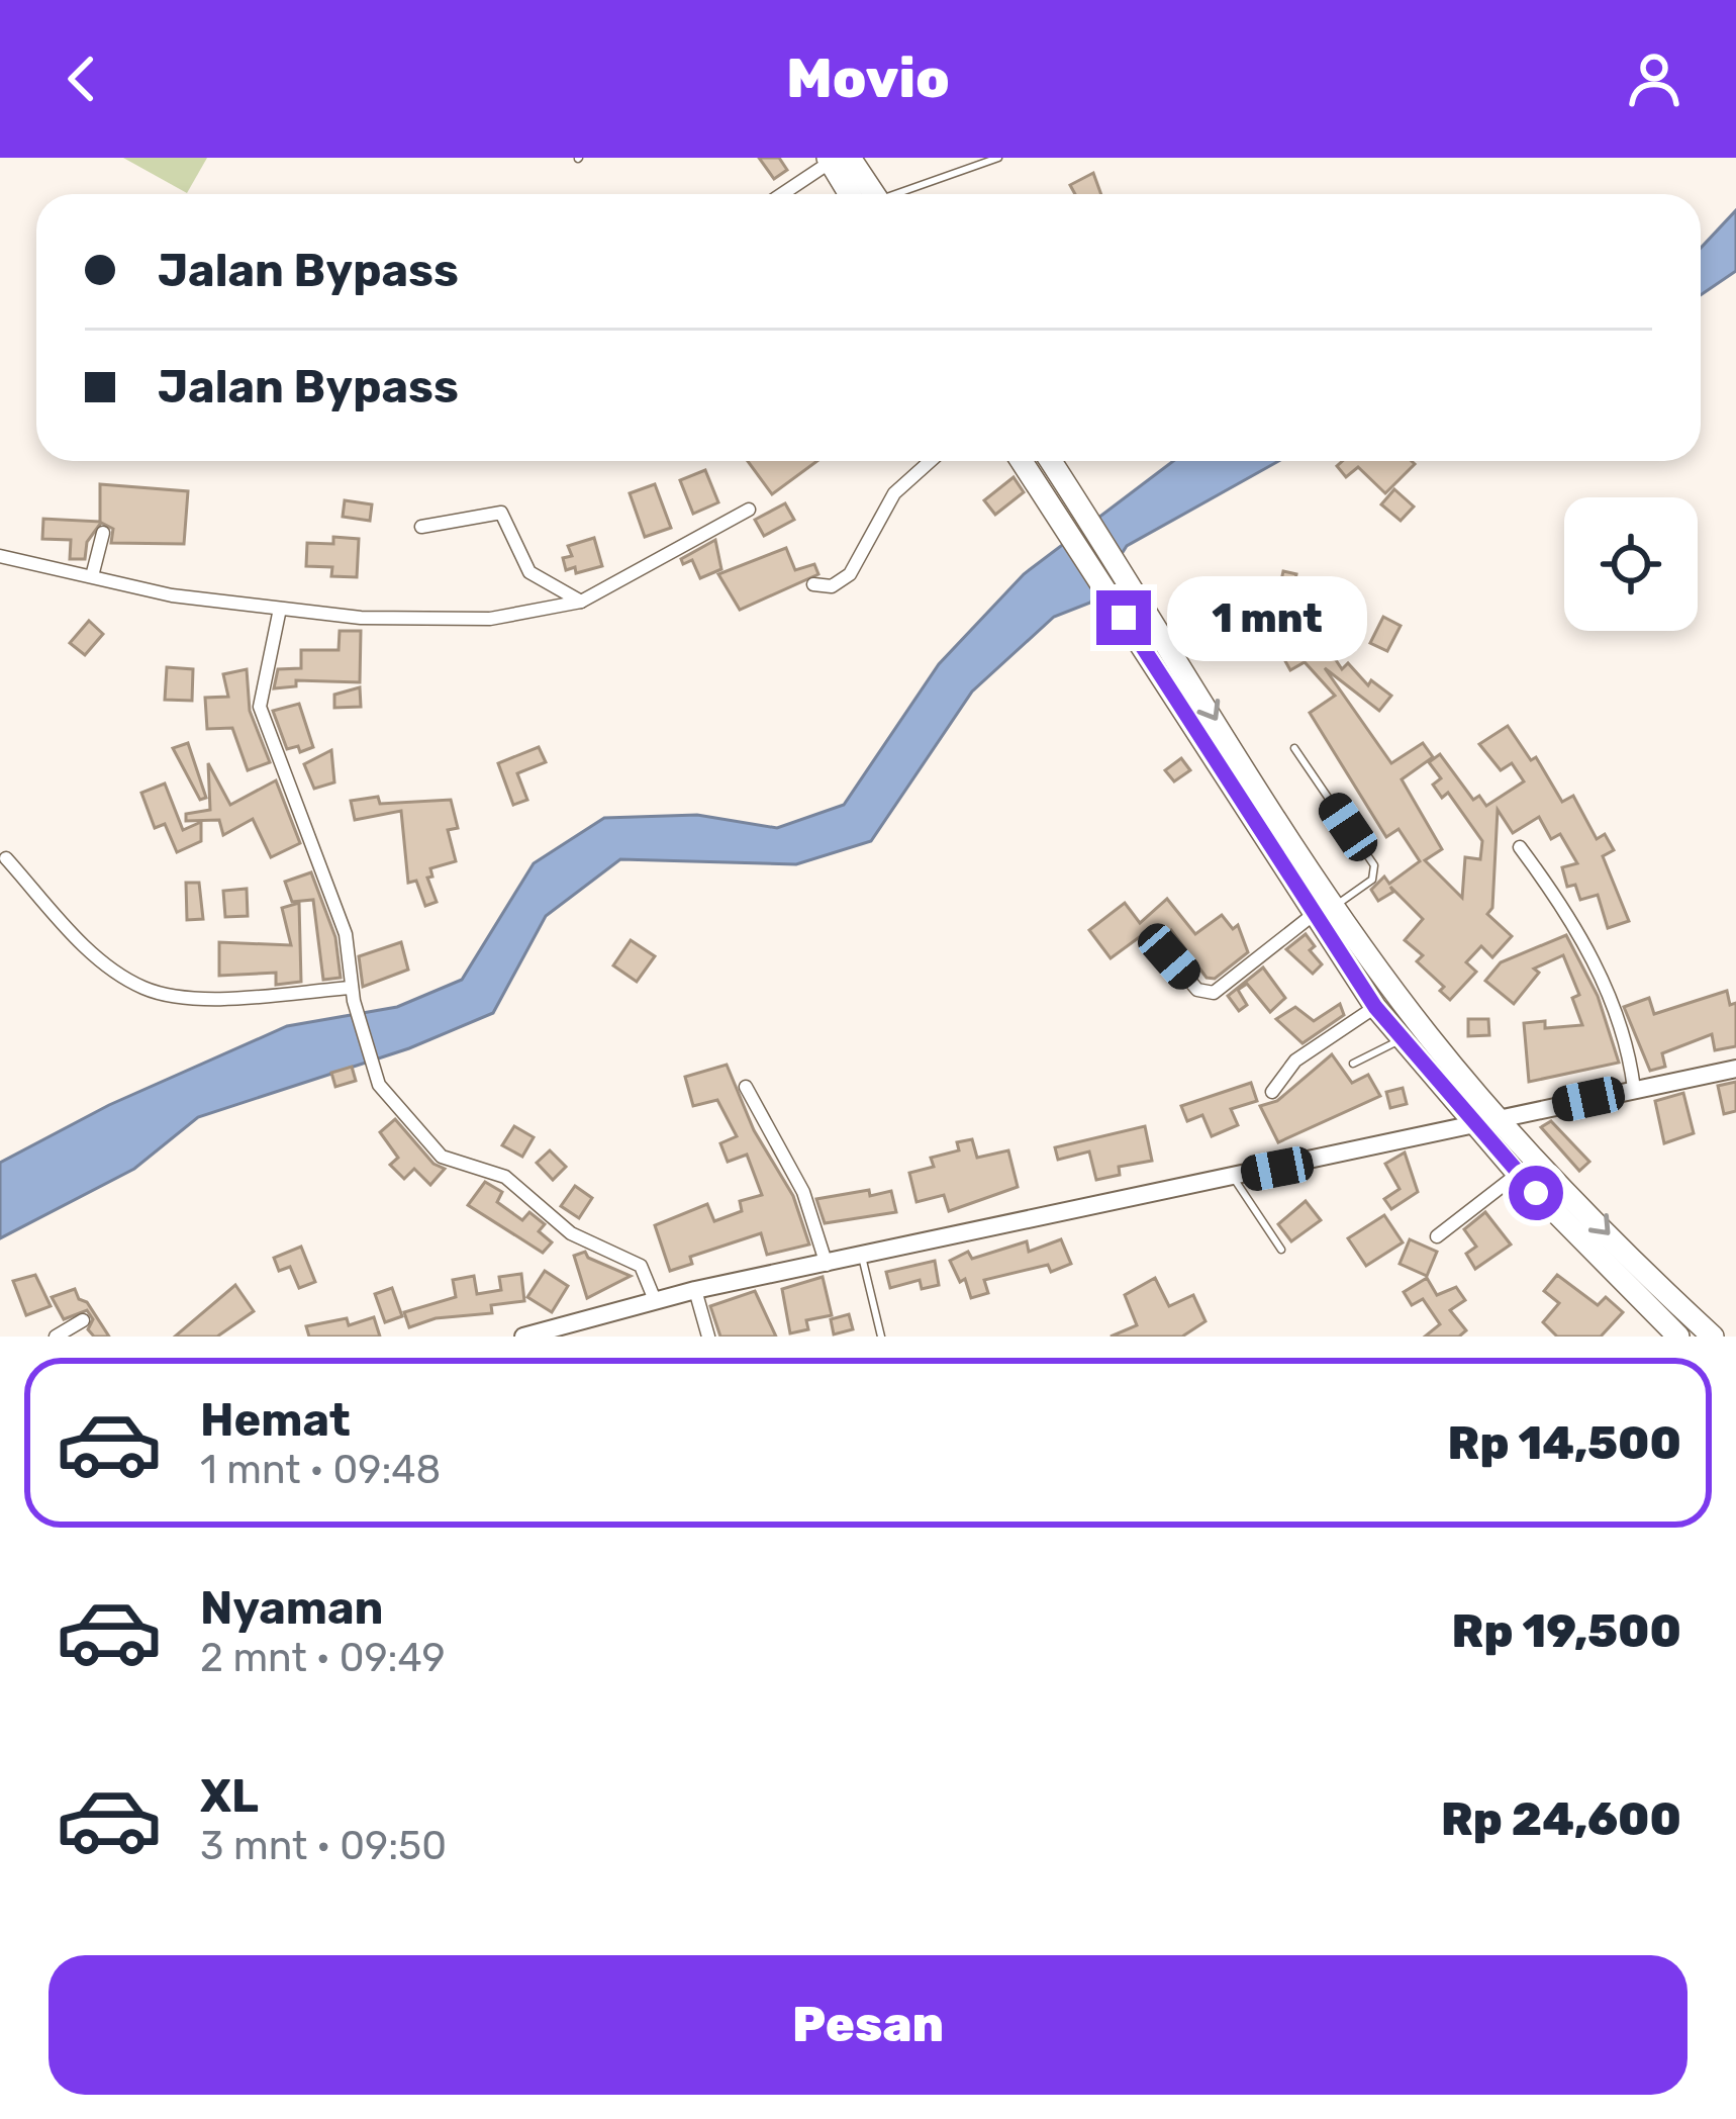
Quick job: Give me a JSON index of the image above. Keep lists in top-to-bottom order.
{
  "page": {
    "header": "Movio",
    "banner": ["Jalan Bypass", "Jalan Bypass"],
    "bubble": "1 mnt",
    "list": [
      {
        "name": "Hemat",
        "note": "1 mnt · 09:48",
        "value": "Rp 14,500"
      },
      {
        "name": "Nyaman",
        "note": "2 mnt · 09:49",
        "value": "Rp 19,500"
      },
      {
        "name": "XL",
        "note": "3 mnt · 09:50",
        "value": "Rp 24,600"
      }
    ],
    "buttons": "Pesan"
  }
}
